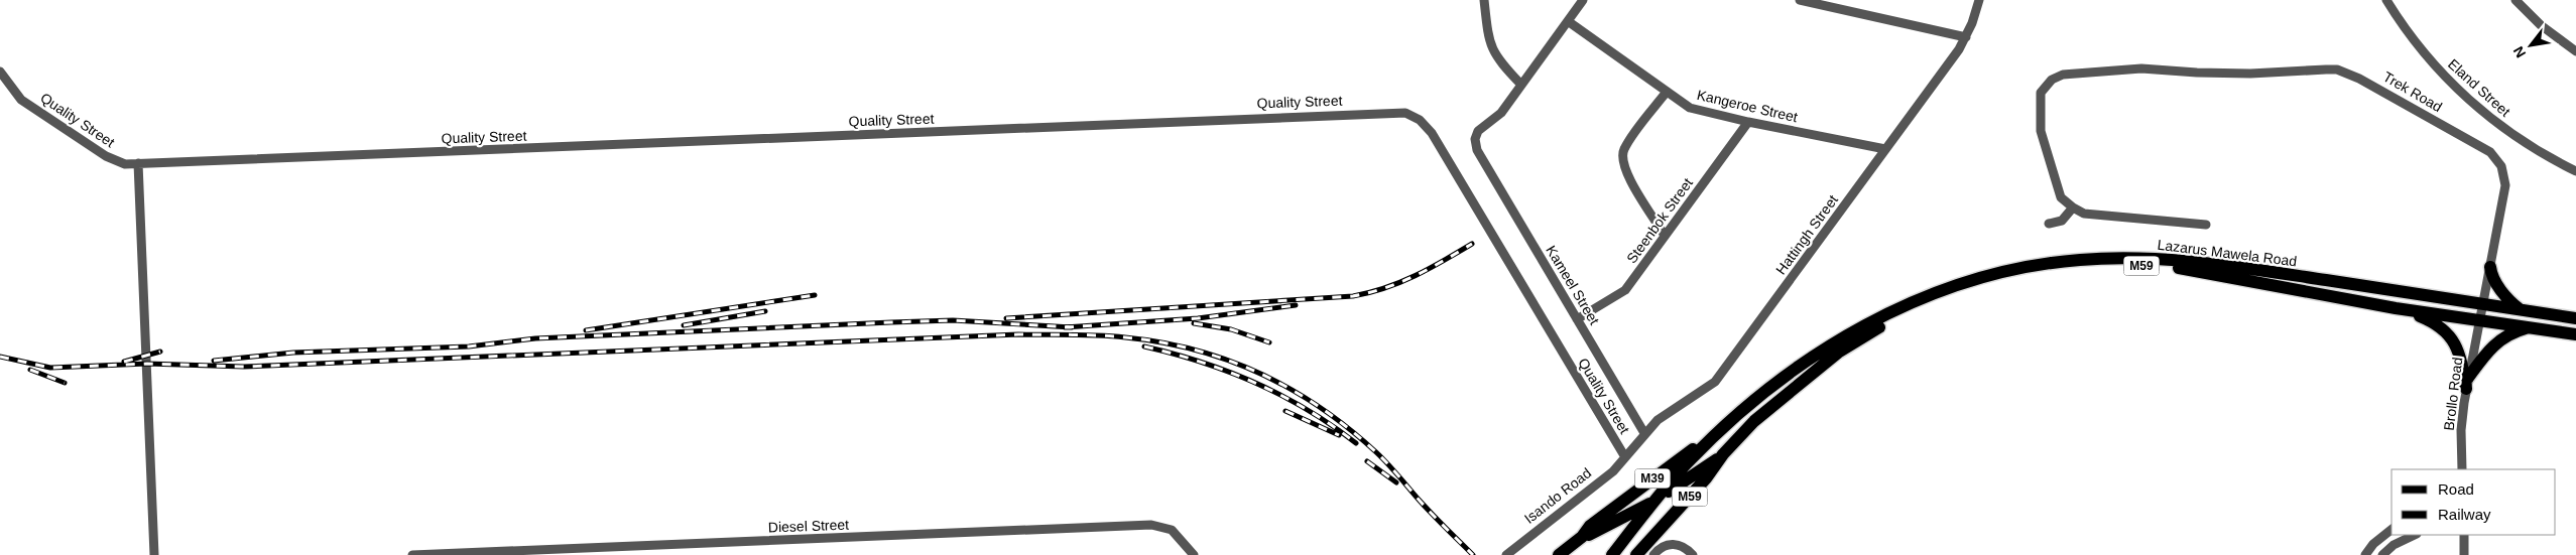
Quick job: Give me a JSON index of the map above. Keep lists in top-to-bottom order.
{
  "streets": {
    "main road": ["Lazarus Mawela Road", "M59", "M39"],
    "street": [
      "Eland Street",
      "Trek Road",
      "Quality Street",
      "Kangeroe Street",
      "Steenbok Street",
      "Hattingh Street",
      "Kameel Street",
      "Brollo Road",
      "Isando Road",
      "Diesel Street"
    ]
  },
  "crossings": [
    ["Trek Road", "Lazarus Mawela Road"],
    ["Trek Road", "M59"],
    ["Trek Road", "Brollo Road"],
    ["Quality Street", "Hattingh Street"],
    ["Quality Street", "Isando Road"],
    ["Kangeroe Street", "Steenbok Street"],
    ["Kangeroe Street", "Hattingh Street"],
    ["Steenbok Street", "Kameel Street"],
    ["Hattingh Street", "Kameel Street"],
    ["Hattingh Street", "Isando Road"],
    ["Lazarus Mawela Road", "M59"],
    ["Lazarus Mawela Road", "Brollo Road"],
    ["Lazarus Mawela Road", "M39"],
    ["M59", "Brollo Road"]
  ],
  "legend": ["Road", "Railway"],
  "north": "bottom left"
}
